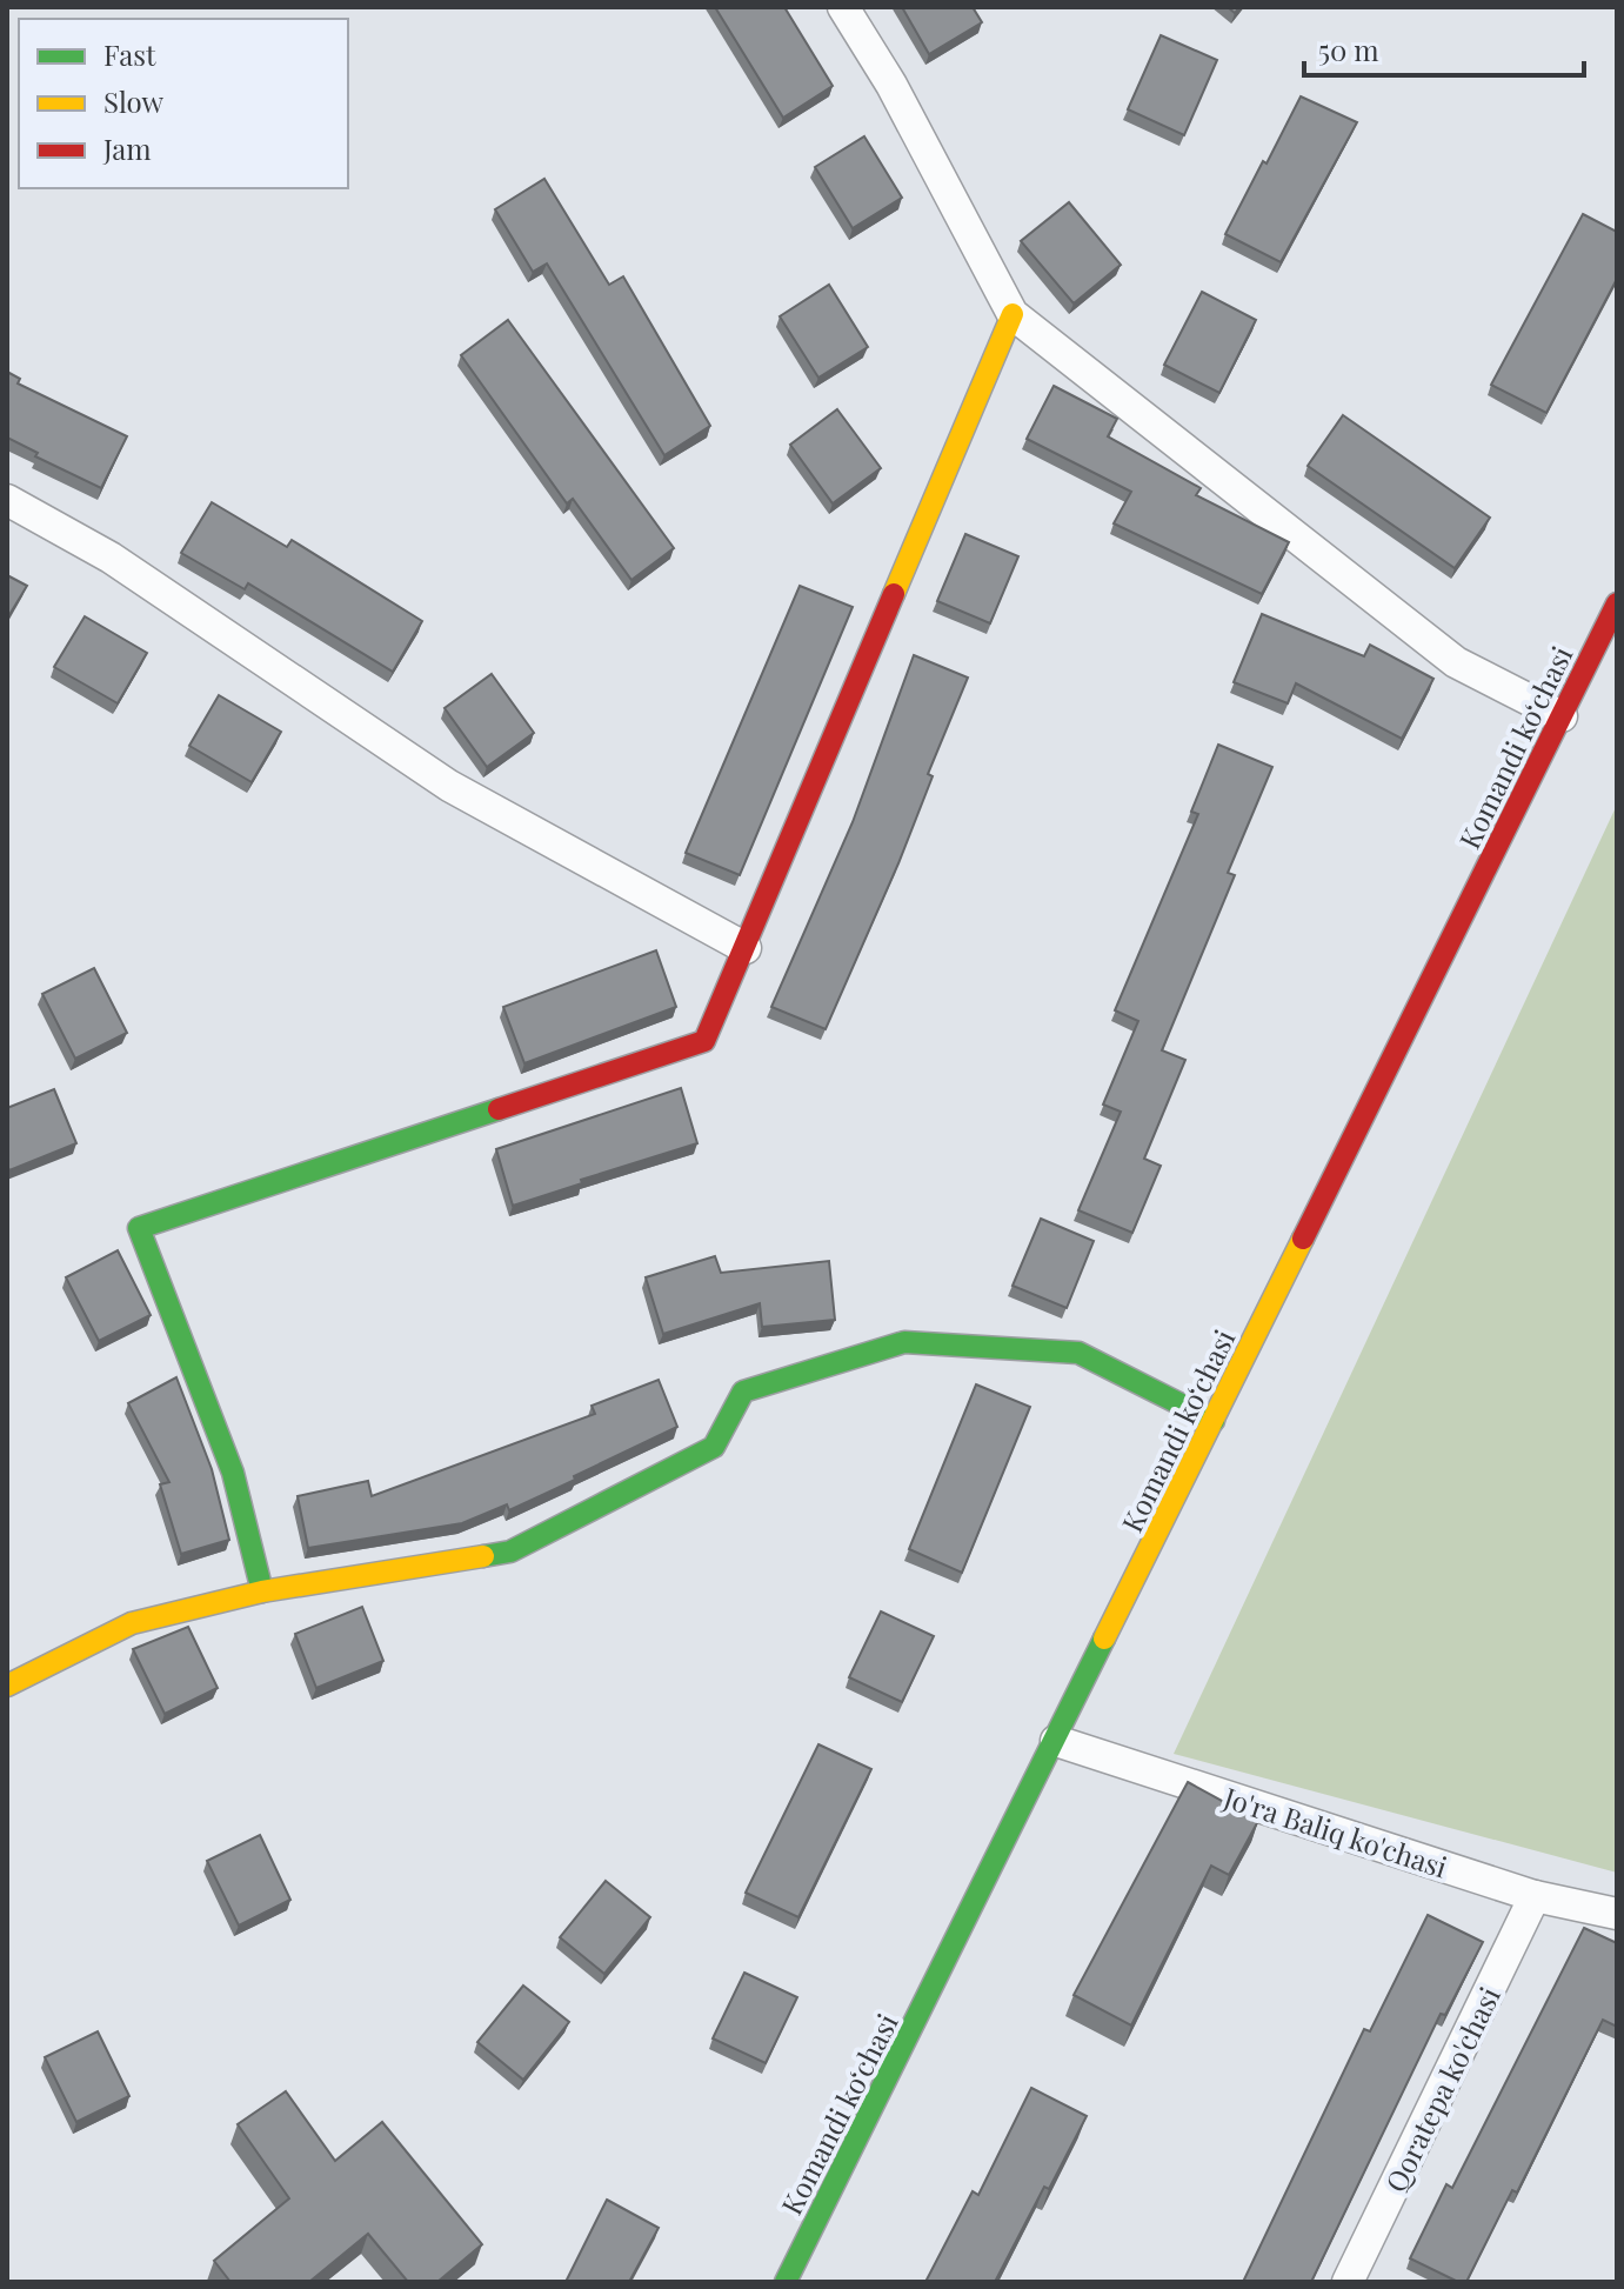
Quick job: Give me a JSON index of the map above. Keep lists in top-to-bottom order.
{
  "streets": {
    "street": ["Komandi ko‘chasi", "Jo'ra Baliq ko'chasi", "Qoratepa ko'chasi"]
  },
  "crossings": [
    ["Komandi ko‘chasi", "Jo'ra Baliq ko'chasi"],
    ["Jo'ra Baliq ko'chasi", "Qoratepa ko'chasi"]
  ],
  "legend": ["Fast", "Slow", "Jam"],
  "scale_bar": "50 m"
}
